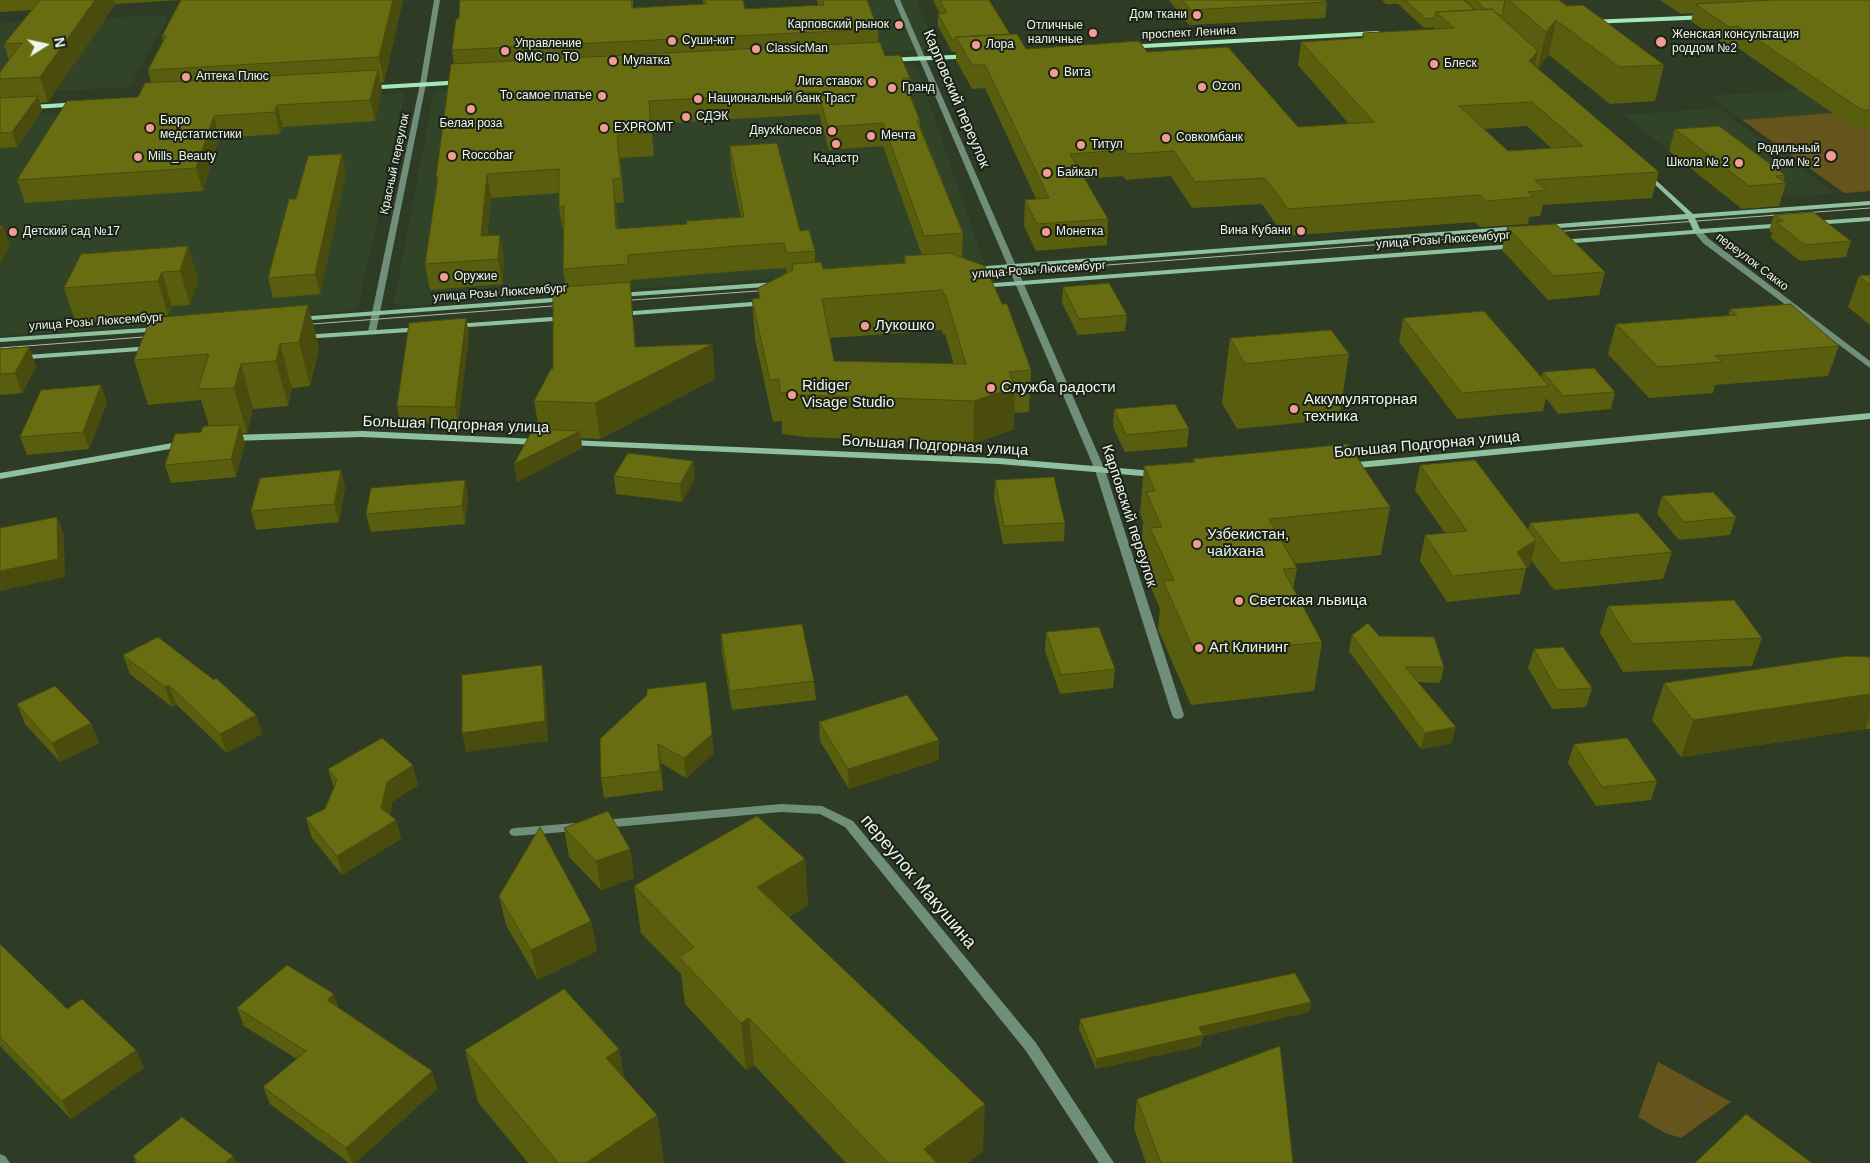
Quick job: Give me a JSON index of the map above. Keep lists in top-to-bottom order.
{
  "streets": {
    "main road": [
      "проспект Ленина",
      "улица Розы Люксембург",
      "переулок Сакко",
      "Большая Подгорная улица"
    ],
    "street": ["Карповский переулок", "Красный переулок", "переулок Макушина"]
  },
  "crossings": [
    ["Карповский переулок", "улица Розы Люксембург"],
    ["Карповский переулок", "Большая Подгорная улица"],
    ["Красный переулок", "улица Розы Люксембург"]
  ],
  "places": [
    "Дом ткани",
    "Карповский рынок",
    "Отличные наличные",
    "Суши-кит",
    "Женская консультация роддом №2",
    "Лора",
    "ClassicMan",
    "Управление ФМС по ТО",
    "Мулатка",
    "Блеск",
    "Вита",
    "Аптека Плюс",
    "Лига ставок",
    "Ozon",
    "Гранд",
    "То самое платье",
    "Национальный банк Траст",
    "Белая роза",
    "СДЭК",
    "Бюро медстатистики",
    "EXPROMT",
    "ДвухКолесов",
    "Мечта",
    "Совкомбанк",
    "Кадастр",
    "Титул",
    "Roccobar",
    "Родильный дом № 2",
    "Mills_Beauty",
    "Школа № 2",
    "Байкал",
    "Вина Кубани",
    "Детский сад №17",
    "Монетка",
    "Оружие",
    "Лукошко",
    "Служба радости",
    "Ridiger Visage Studio",
    "Аккумуляторная техника",
    "Узбекистан, чайхана",
    "Светская львица",
    "Art Клининг"
  ],
  "north": "right"
}
